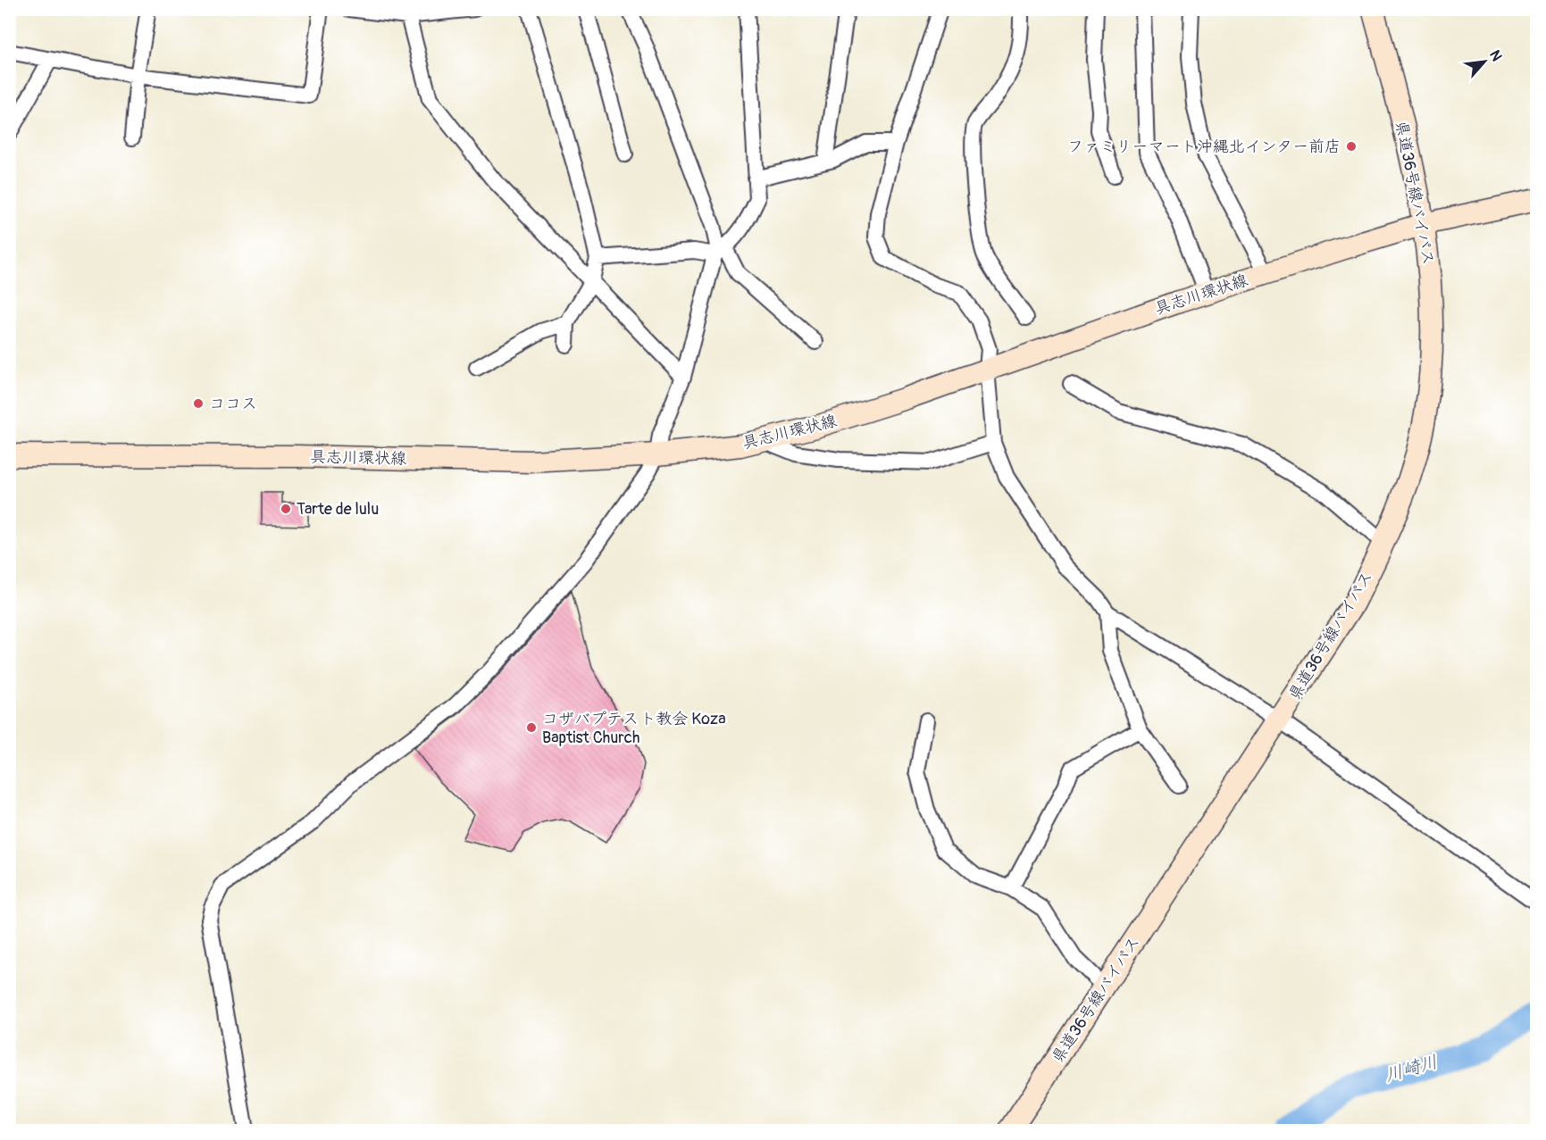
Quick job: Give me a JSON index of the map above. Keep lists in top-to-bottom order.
{
  "streets": {
    "main road": ["県道36号線バイパス", "具志川環状線"]
  },
  "crossings": [
    ["県道36号線バイパス", "具志川環状線"]
  ],
  "water": ["川崎川"],
  "places": [
    "ファミリーマート沖縄北インター前店",
    "ココス",
    "Tarte de lulu",
    "コザバプテスト教会 Koza Baptist Church"
  ],
  "north": "top right"
}
